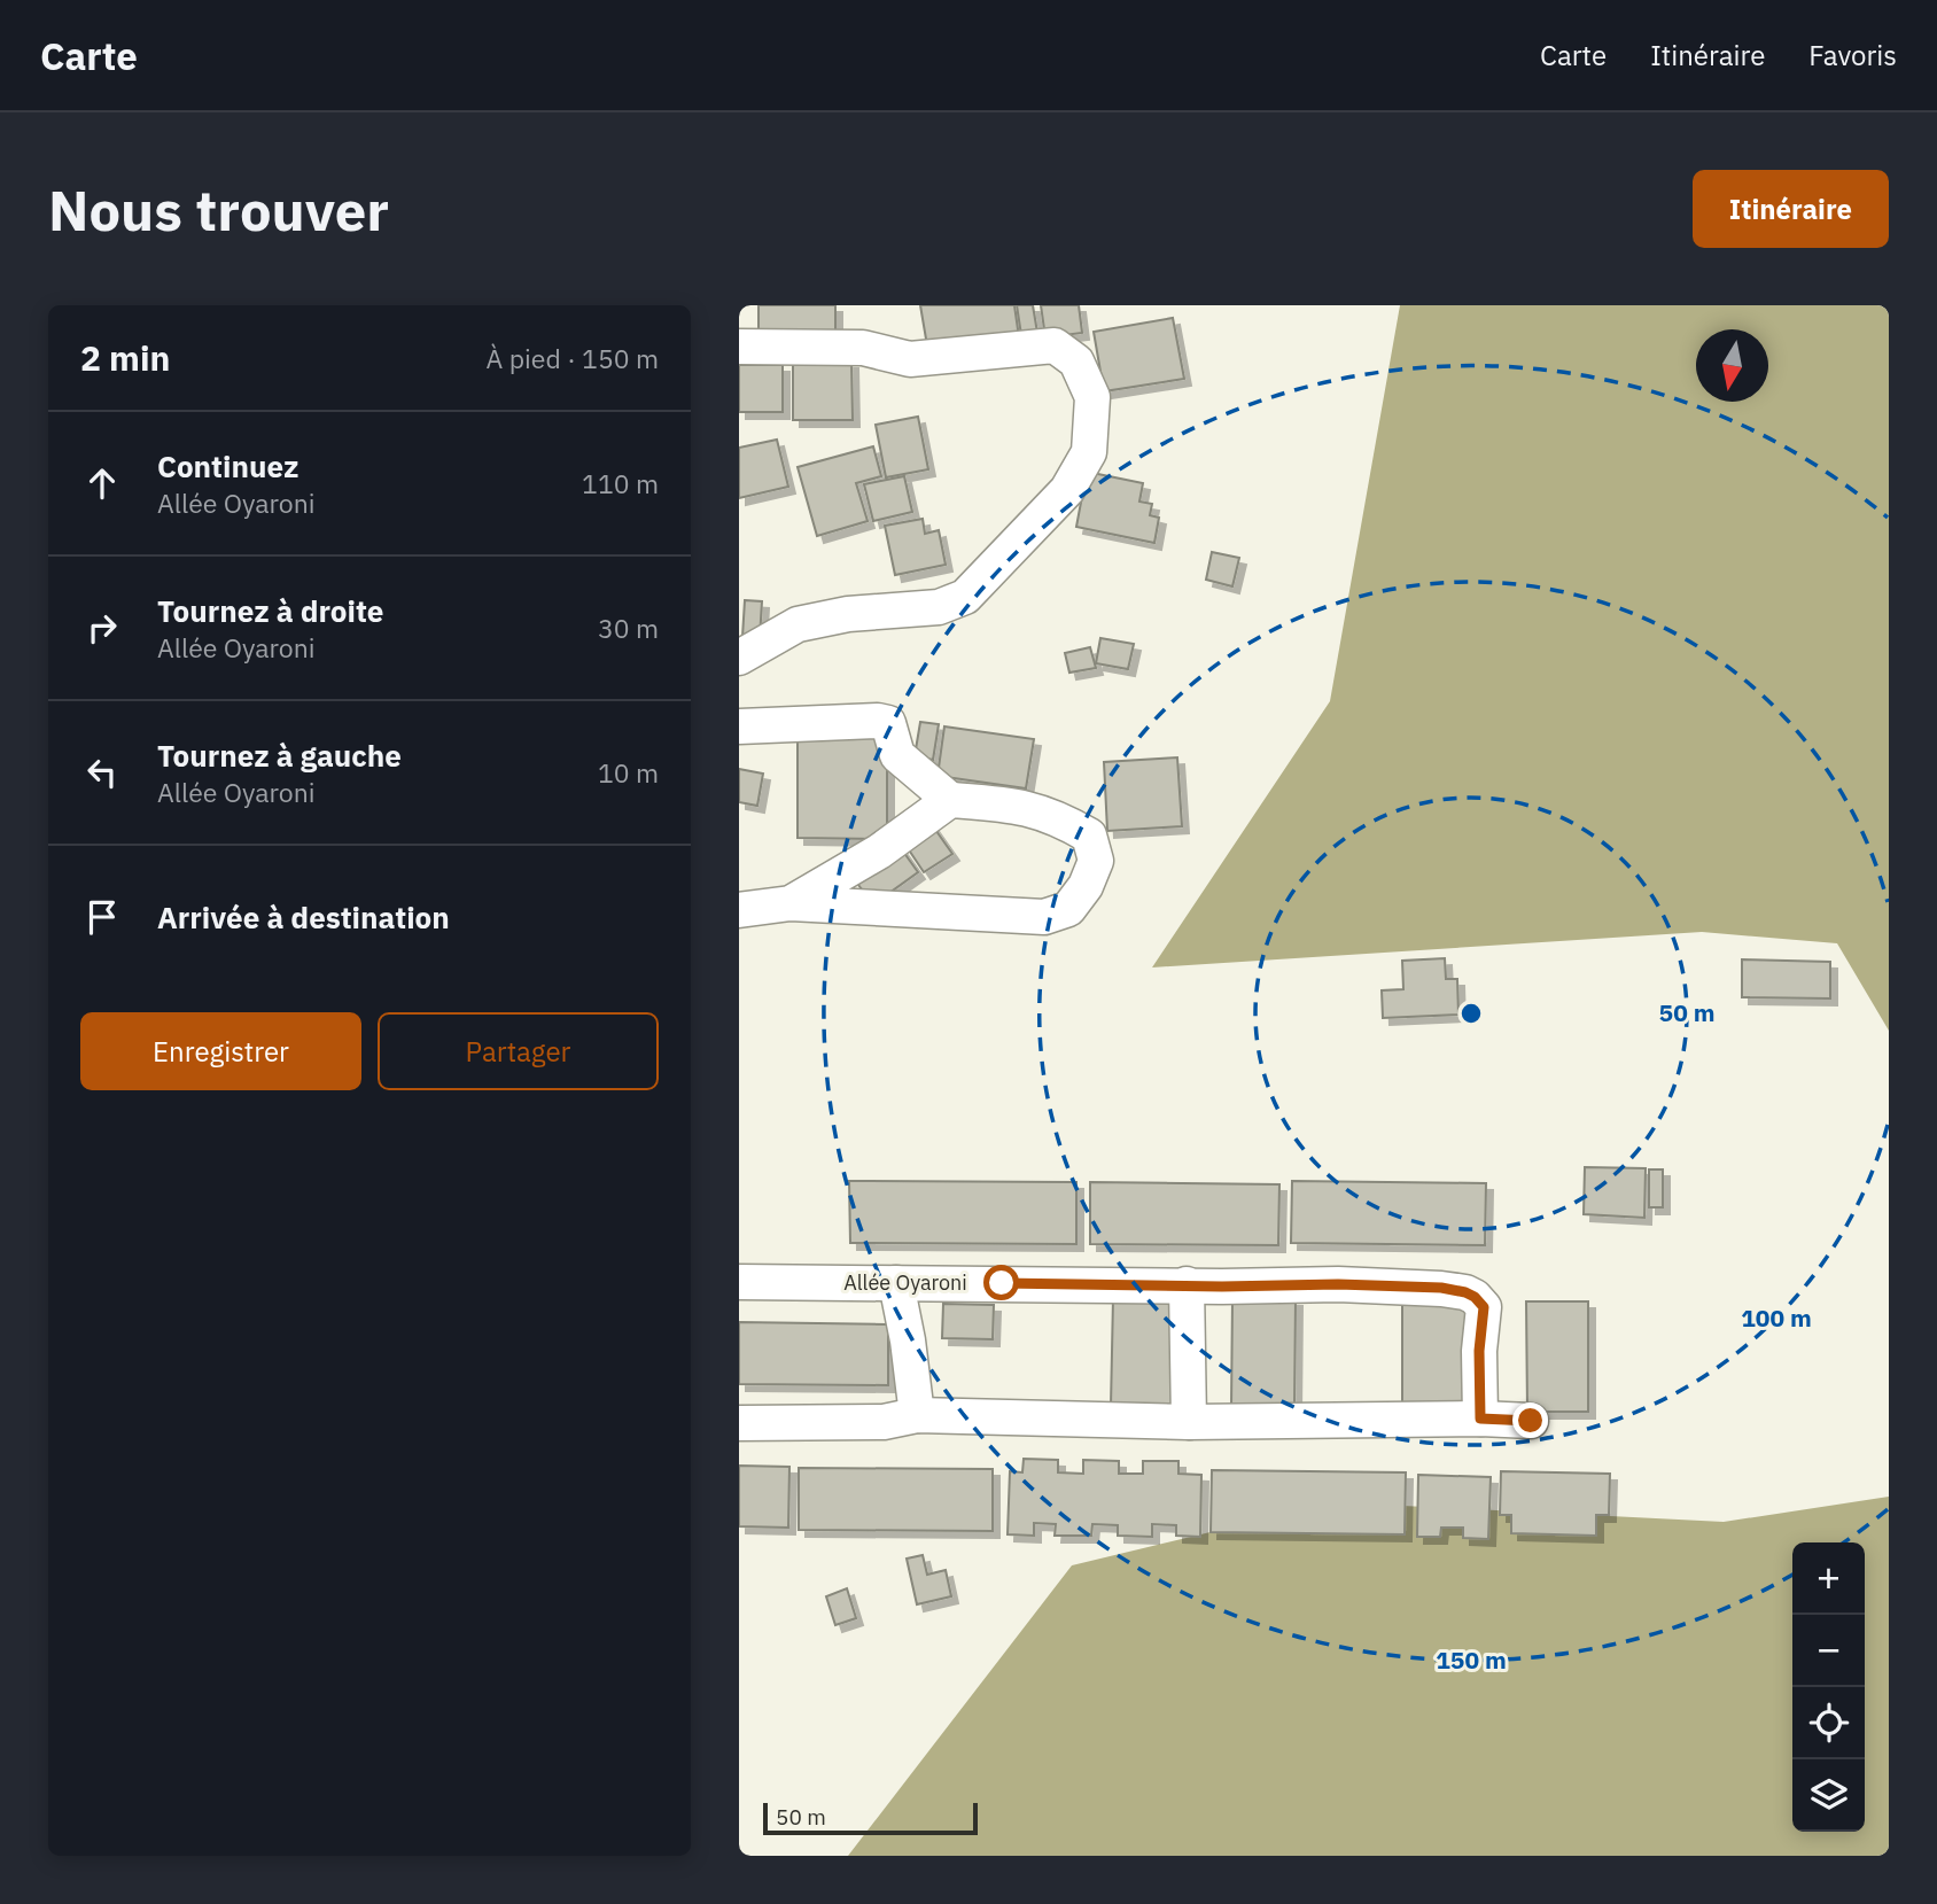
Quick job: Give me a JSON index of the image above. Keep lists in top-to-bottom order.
{
  "streets": {
    "street": ["Allée Oyaroni"]
  },
  "scale_bar": "50 m",
  "north": "bottom",
  "page": {
    "header": "Carte",
    "nav": ["Carte", "Itinéraire", "Favoris"],
    "buttons": [
      "Itinéraire",
      ["Enregistrer", "Partager"]
    ],
    "title": "Nous trouver",
    "heading": ["2 min", "À pied · 150 m"],
    "list": [
      ["Continuez", "Allée Oyaroni", "110 m"],
      ["Tournez à droite", "Allée Oyaroni", "30 m"],
      ["Tournez à gauche", "Allée Oyaroni", "10 m"],
      "Arrivée à destination"
    ],
    "map_buttons": ["+", "−"],
    "scale": "50 m"
  },
  "rings": ["50 m", "100 m", "150 m"]
}
